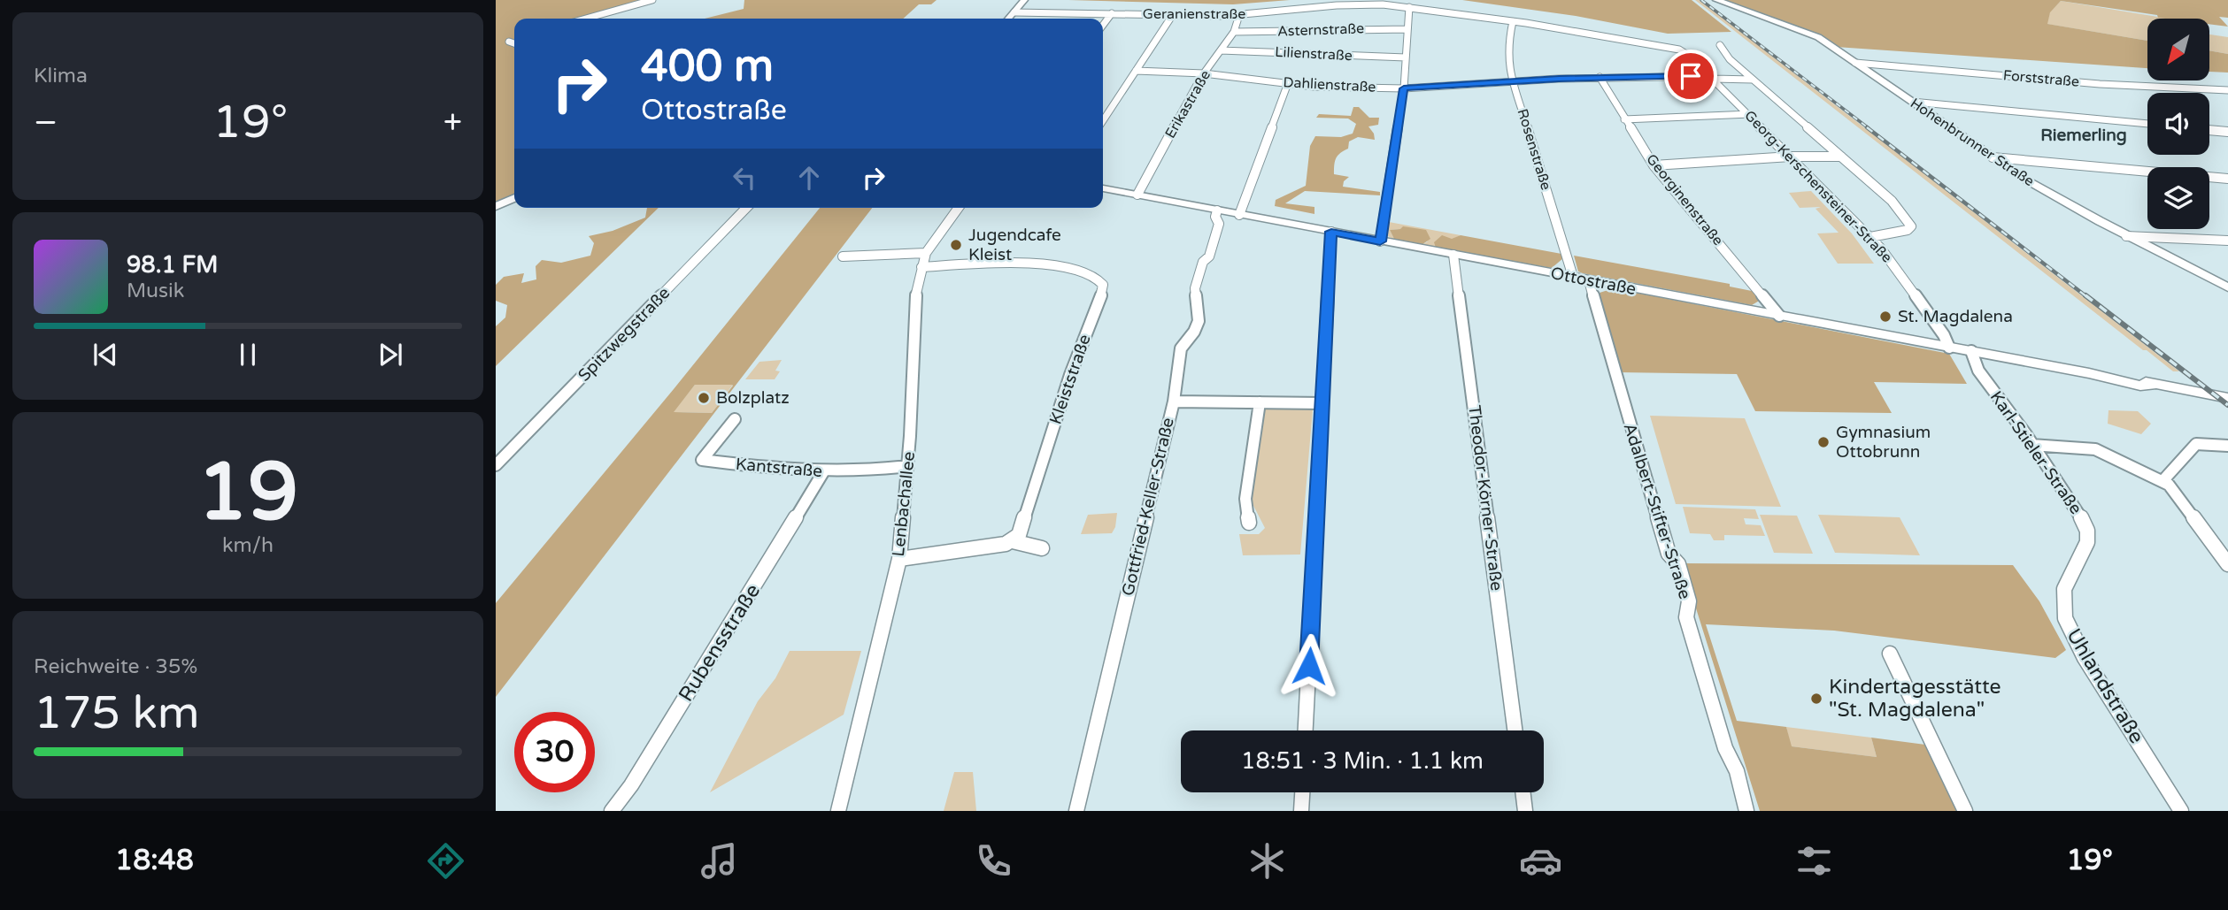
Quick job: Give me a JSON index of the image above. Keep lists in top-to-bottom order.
{
  "streets": {
    "street": [
      "Geranienstraße",
      "Asternstraße",
      "Lilienstraße",
      "Forststraße",
      "Dahlienstraße",
      "Erikastraße",
      "Hohenbrunner Straße",
      "Rosenstraße",
      "Georg-Kerschensteiner-Straße",
      "Georginenstraße",
      "Ottostraße",
      "Spitzwegstraße",
      "Kleiststraße",
      "Karl-Stieler-Straße",
      "Kantstraße",
      "Theodor-Körner-Straße",
      "Lenbachallee",
      "Gottfried-Keller-Straße",
      "Adalbert-Stifter-Straße",
      "Rubensstraße",
      "Uhlandstraße"
    ]
  },
  "crossings": [
    ["Geranienstraße", "Erikastraße"],
    ["Geranienstraße", "Rosenstraße"],
    ["Geranienstraße", "Georg-Kerschensteiner-Straße"],
    ["Asternstraße", "Erikastraße"],
    ["Lilienstraße", "Erikastraße"],
    ["Forststraße", "Hohenbrunner Straße"],
    ["Dahlienstraße", "Erikastraße"],
    ["Dahlienstraße", "Rosenstraße"],
    ["Dahlienstraße", "Georg-Kerschensteiner-Straße"],
    ["Dahlienstraße", "Georginenstraße"],
    ["Erikastraße", "Ottostraße"],
    ["Rosenstraße", "Ottostraße"],
    ["Georg-Kerschensteiner-Straße", "Ottostraße"],
    ["Georginenstraße", "Ottostraße"],
    ["Ottostraße", "Karl-Stieler-Straße"],
    ["Ottostraße", "Theodor-Körner-Straße"],
    ["Ottostraße", "Gottfried-Keller-Straße"],
    ["Ottostraße", "Adalbert-Stifter-Straße"],
    ["Kleiststraße", "Lenbachallee"],
    ["Karl-Stieler-Straße", "Uhlandstraße"],
    ["Kantstraße", "Lenbachallee"],
    ["Kantstraße", "Rubensstraße"]
  ],
  "districts": ["Riemerling"],
  "places": [
    "Jugendcafe Kleist",
    "St. Magdalena",
    "Bolzplatz",
    "Gymnasium Ottobrunn",
    "Kindertagesstätte \"St. Magdalena\""
  ],
  "north": "bottom left",
  "page": {
    "tile": [
      "Klima",
      ["19", "km/h"],
      ["Reichweite · 35%", "175 km"]
    ],
    "turn": ["400 m", "Ottostraße"],
    "heat": ["−", "19°", "+"],
    "song": ["98.1 FM", "Musik"],
    "limit": "30",
    "trip": "18:51 · 3 Min. · 1.1 km",
    "tabs": ["18:48", "19°"]
  }
}
